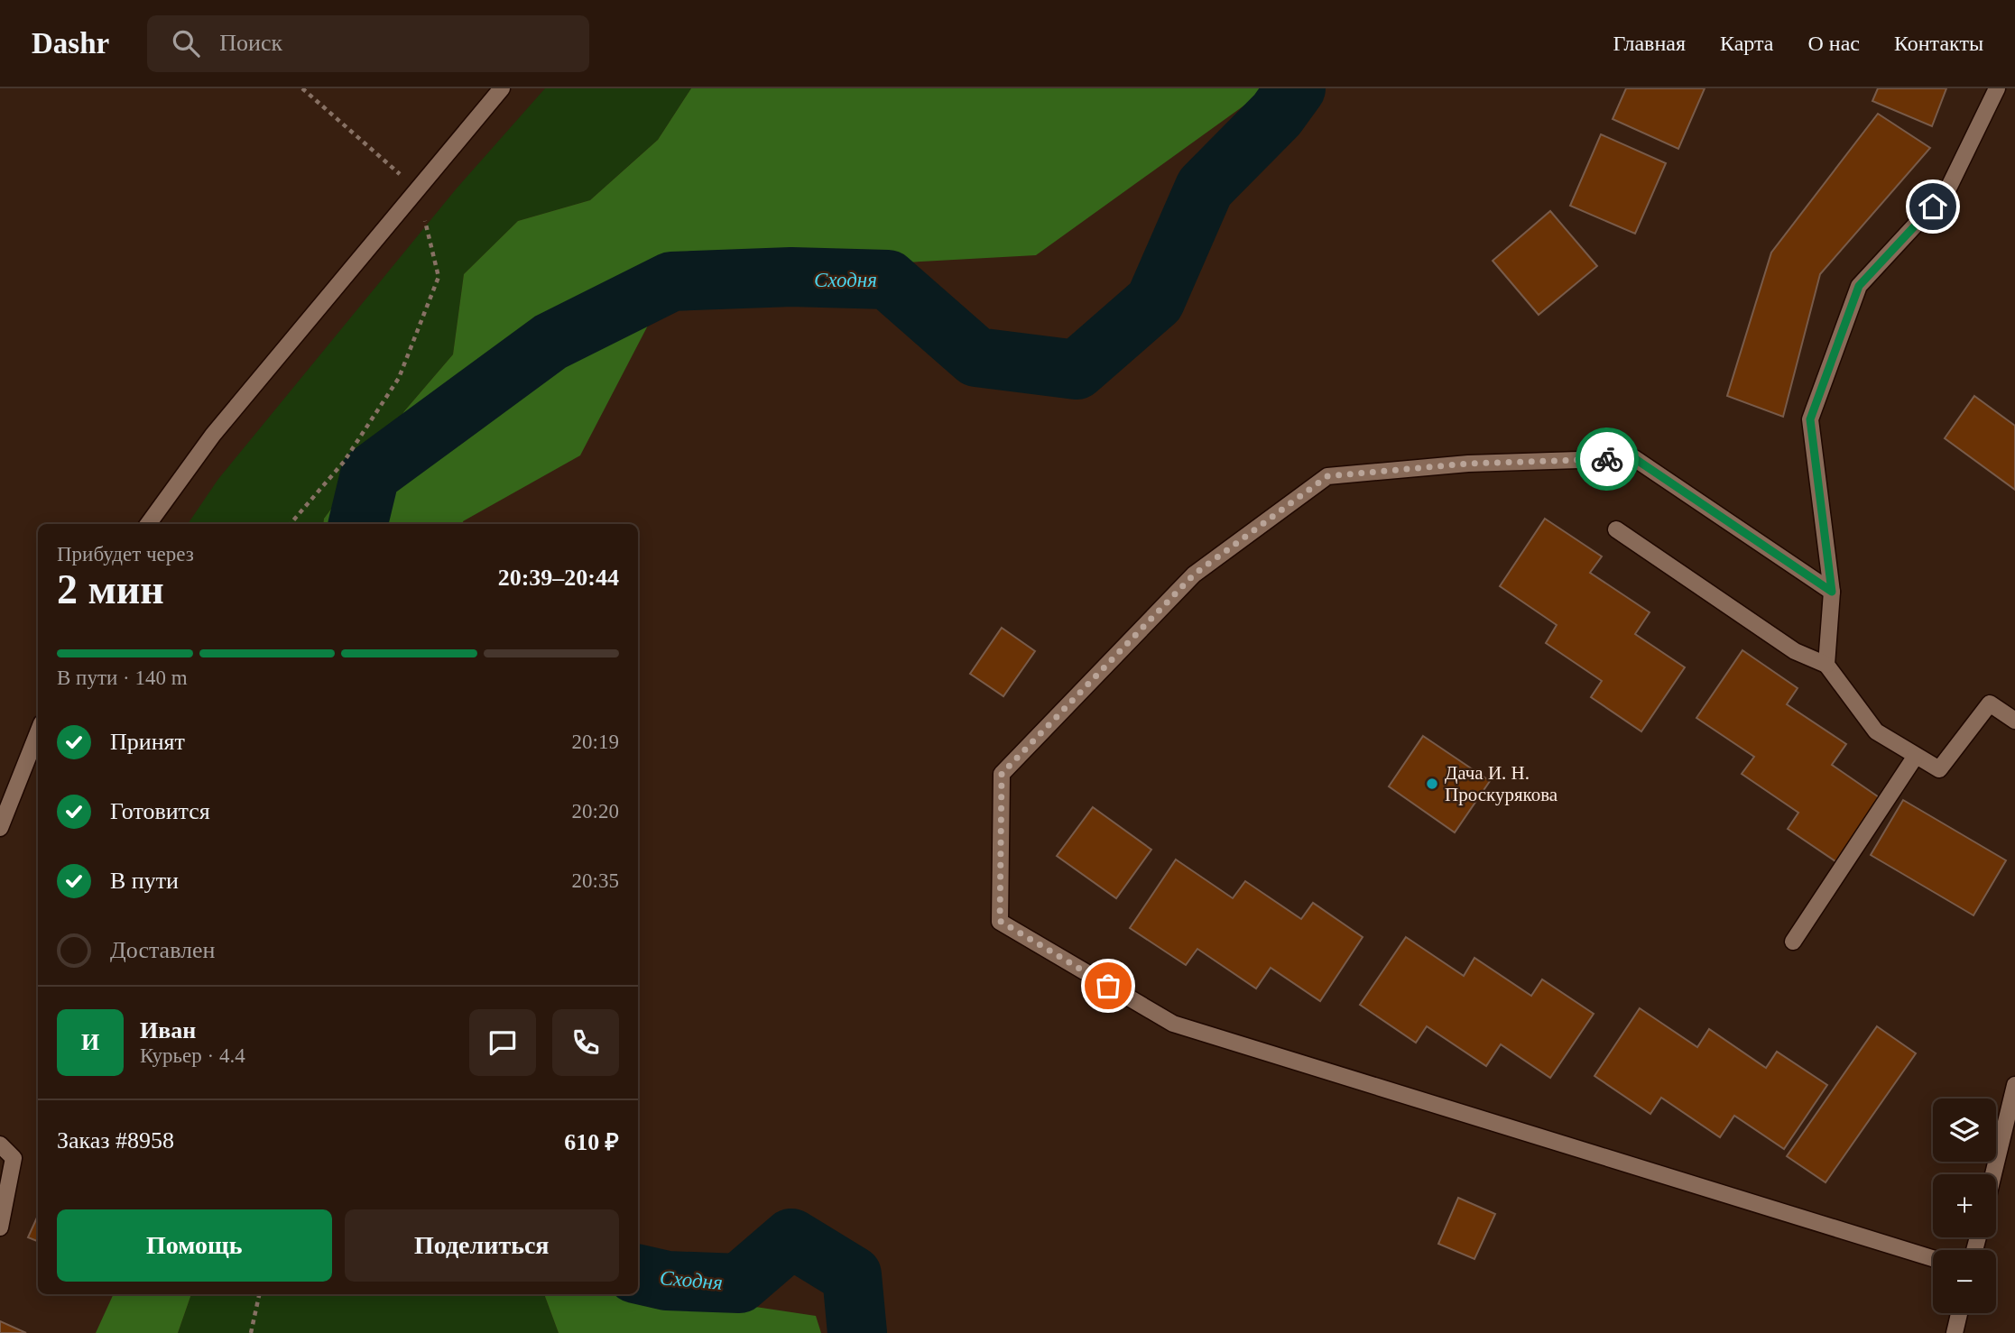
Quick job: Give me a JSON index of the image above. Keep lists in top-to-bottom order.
{
  "water": ["Сходня"],
  "places": ["Дача И. Н. Проскурякова"],
  "page": {
    "header": "Dashr",
    "search": "Поиск",
    "nav": [
      "Главная",
      "Карта",
      "О нас",
      "Контакты"
    ],
    "heading": ["2 мин", "Прибудет через", "20:39–20:44"],
    "panel": [
      "Иван",
      "Курьер · 4.4",
      "Заказ #8958",
      "610 ₽"
    ],
    "bar": "В пути · 140 m",
    "list": [
      ["Принят", "20:19"],
      ["Готовится", "20:20"],
      ["В пути", "20:35"],
      "Доставлен"
    ],
    "round": "И",
    "map_buttons": ["+", "−"],
    "buttons": ["Помощь", "Поделиться"]
  }
}
